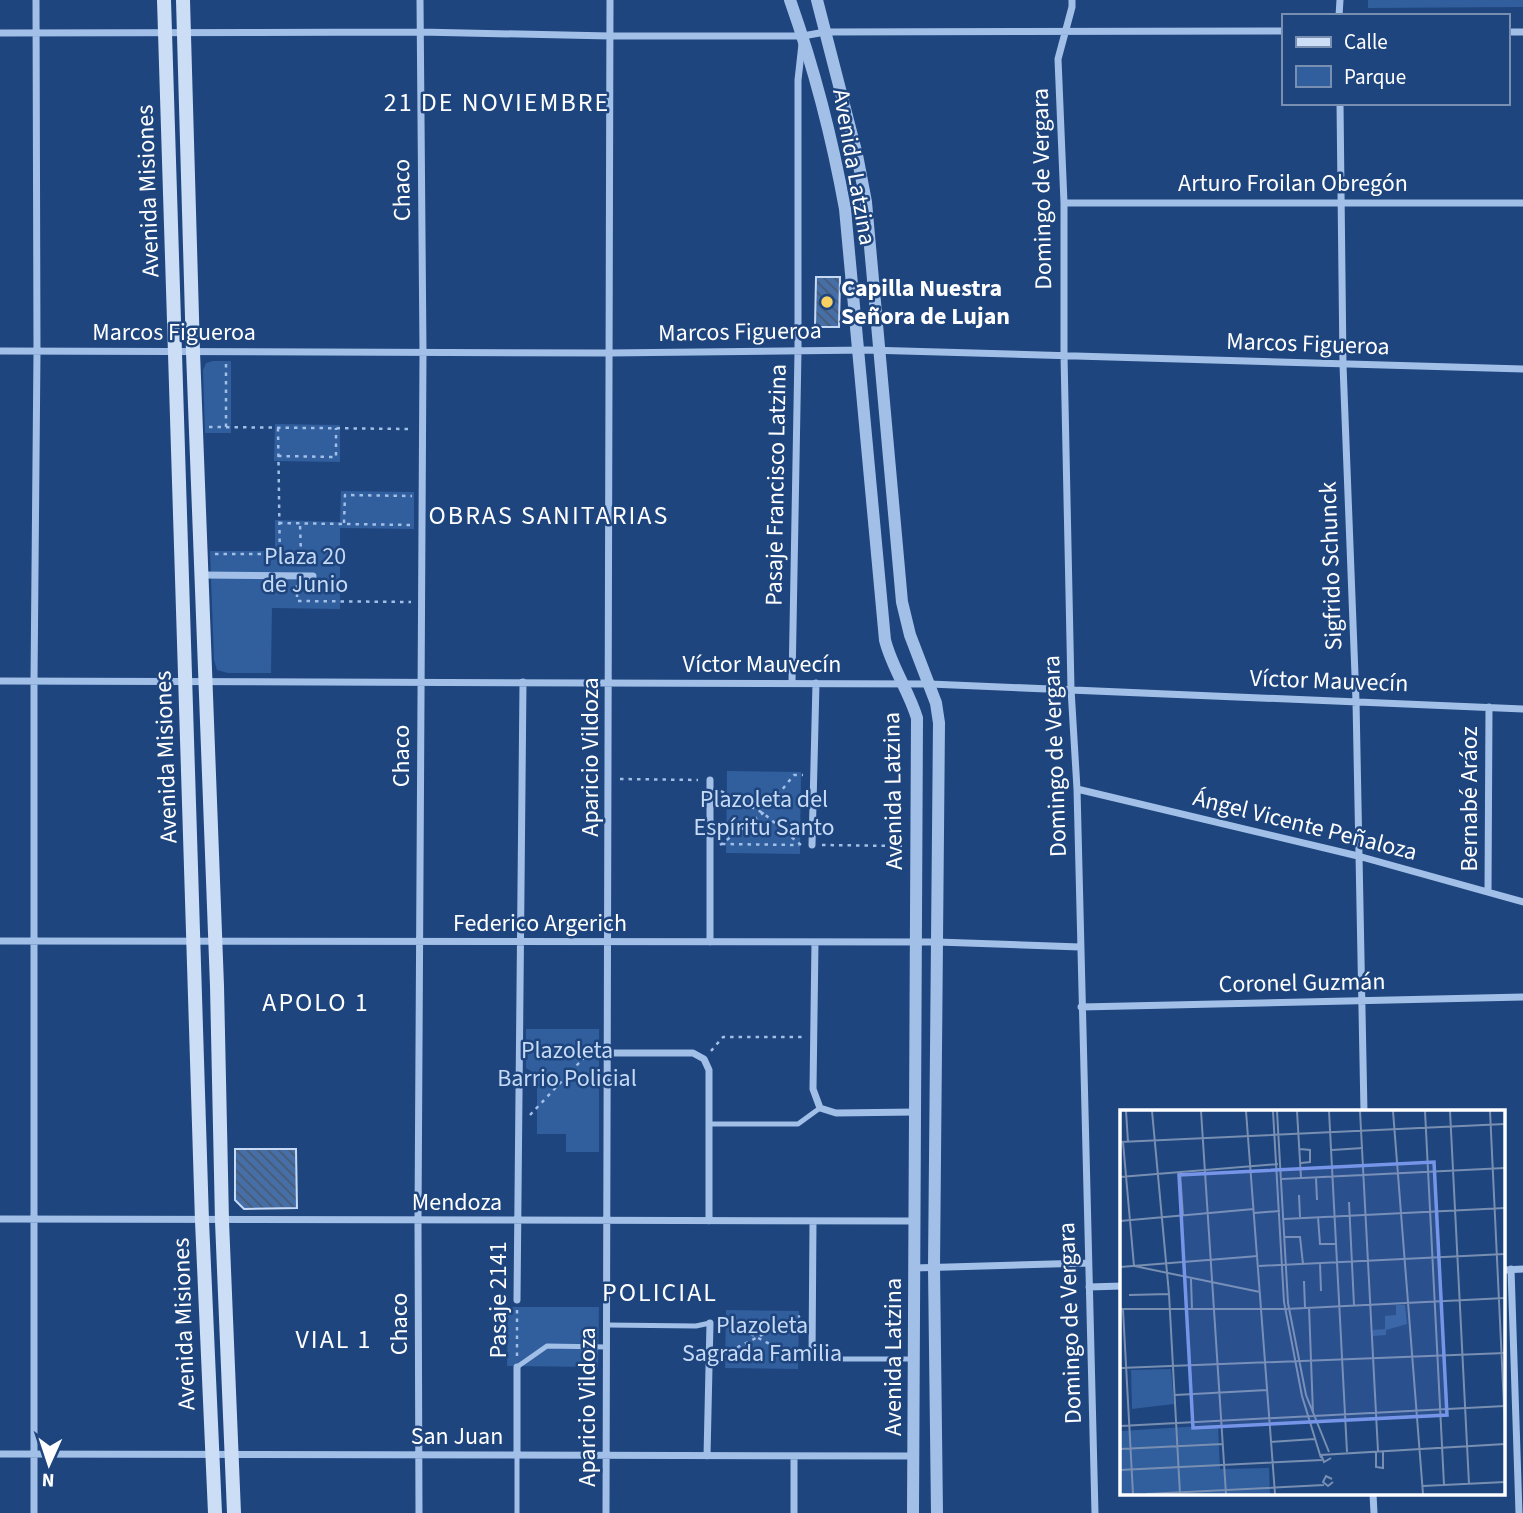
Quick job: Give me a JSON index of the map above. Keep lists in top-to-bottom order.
{
  "streets": {
    "main road": ["Avenida Misiones"],
    "street": [
      "Avenida Latzina",
      "Arturo Froilan Obregón",
      "Domingo de Vergara",
      "Chaco",
      "Marcos Figueroa",
      "Pasaje Francisco Latzina",
      "Sigfrido Schunck",
      "Víctor Mauvecín",
      "Aparicio Vildoza",
      "Bernabé Aráoz",
      "Ángel Vicente Peñaloza",
      "Federico Argerich",
      "Coronel Guzmán",
      "Mendoza",
      "Pasaje 2141",
      "San Juan"
    ]
  },
  "crossings": [
    ["Avenida Latzina", "Marcos Figueroa"],
    ["Avenida Latzina", "Pasaje Francisco Latzina"],
    ["Avenida Latzina", "Víctor Mauvecín"],
    ["Avenida Latzina", "Federico Argerich"],
    ["Avenida Latzina", "Mendoza"],
    ["Avenida Latzina", "San Juan"],
    ["Arturo Froilan Obregón", "Domingo de Vergara"],
    ["Arturo Froilan Obregón", "Sigfrido Schunck"],
    ["Domingo de Vergara", "Marcos Figueroa"],
    ["Domingo de Vergara", "Víctor Mauvecín"],
    ["Domingo de Vergara", "Ángel Vicente Peñaloza"],
    ["Domingo de Vergara", "Federico Argerich"],
    ["Domingo de Vergara", "Coronel Guzmán"],
    ["Chaco", "Marcos Figueroa"],
    ["Chaco", "Víctor Mauvecín"],
    ["Chaco", "Federico Argerich"],
    ["Chaco", "Mendoza"],
    ["Chaco", "San Juan"],
    ["Avenida Misiones", "Marcos Figueroa"],
    ["Avenida Misiones", "Víctor Mauvecín"],
    ["Avenida Misiones", "Federico Argerich"],
    ["Avenida Misiones", "Mendoza"],
    ["Avenida Misiones", "San Juan"],
    ["Marcos Figueroa", "Pasaje Francisco Latzina"],
    ["Marcos Figueroa", "Sigfrido Schunck"],
    ["Marcos Figueroa", "Aparicio Vildoza"],
    ["Pasaje Francisco Latzina", "Víctor Mauvecín"],
    ["Sigfrido Schunck", "Víctor Mauvecín"],
    ["Sigfrido Schunck", "Ángel Vicente Peñaloza"],
    ["Sigfrido Schunck", "Coronel Guzmán"],
    ["Víctor Mauvecín", "Aparicio Vildoza"],
    ["Víctor Mauvecín", "Bernabé Aráoz"],
    ["Víctor Mauvecín", "Pasaje 2141"],
    ["Aparicio Vildoza", "Federico Argerich"],
    ["Aparicio Vildoza", "Mendoza"],
    ["Aparicio Vildoza", "San Juan"],
    ["Bernabé Aráoz", "Ángel Vicente Peñaloza"],
    ["Federico Argerich", "Pasaje 2141"],
    ["Mendoza", "Pasaje 2141"],
    ["Pasaje 2141", "San Juan"]
  ],
  "districts": [
    "21 DE NOVIEMBRE",
    "OBRAS SANITARIAS",
    "APOLO 1",
    "POLICIAL",
    "VIAL 1"
  ],
  "parks": [
    "Plaza 20 de Junio",
    "Plazoleta del Espíritu Santo",
    "Plazoleta Barrio Policial",
    "Plazoleta Sagrada Familia"
  ],
  "places": ["Capilla Nuestra Señora de Lujan"],
  "legend": ["Calle", "Parque"],
  "north": "bottom"
}
